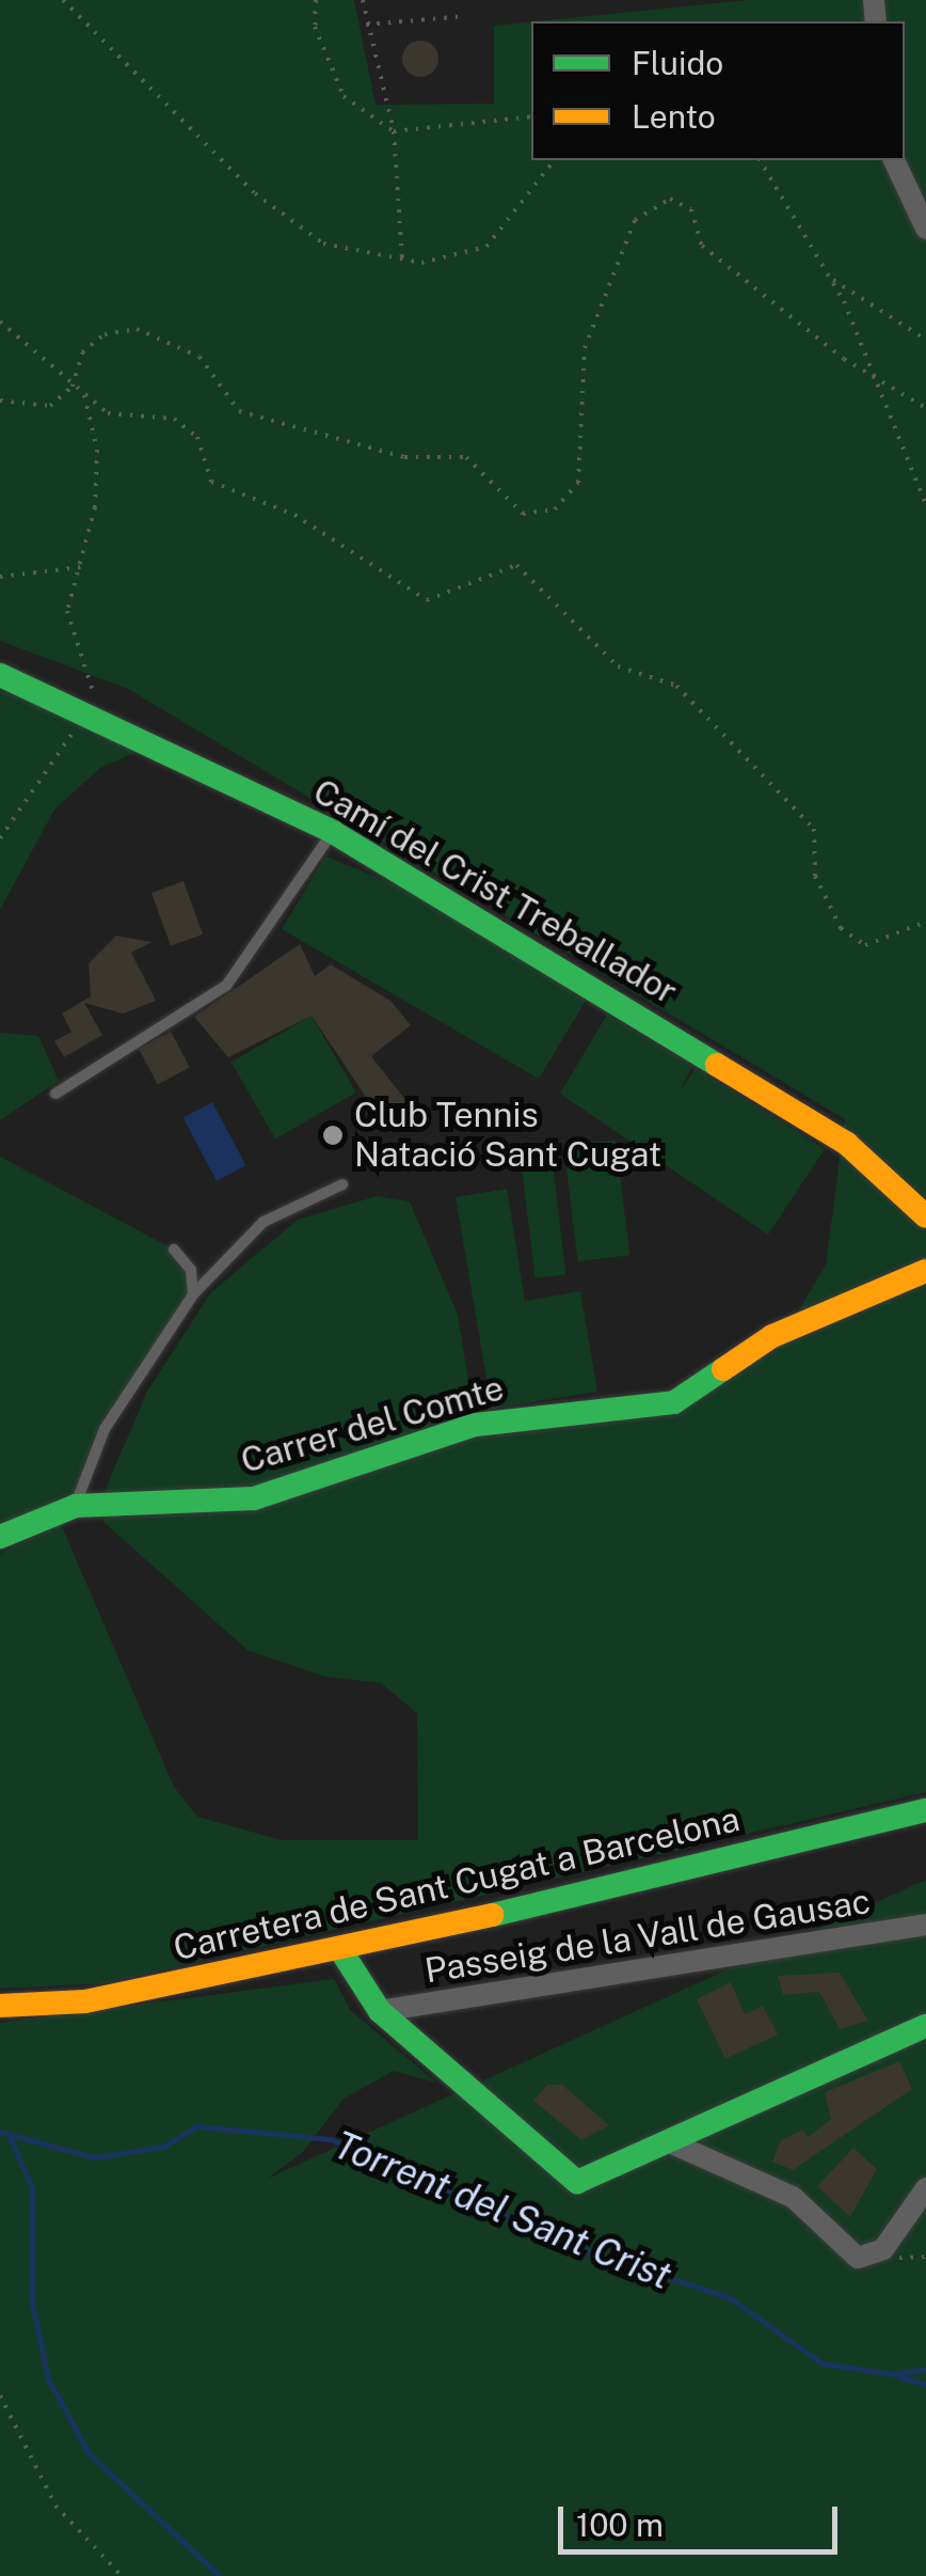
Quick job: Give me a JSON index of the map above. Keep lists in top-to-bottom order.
{
  "streets": {
    "street": [
      "Camí del Crist Treballador",
      "Carrer del Comte",
      "Carretera de Sant Cugat a Barcelona",
      "Passeig de la Vall de Gausac"
    ]
  },
  "water": ["Torrent del Sant Crist"],
  "places": ["Club Tennis Natació Sant Cugat"],
  "legend": ["Fluido", "Lento"],
  "scale_bar": "100 m"
}
